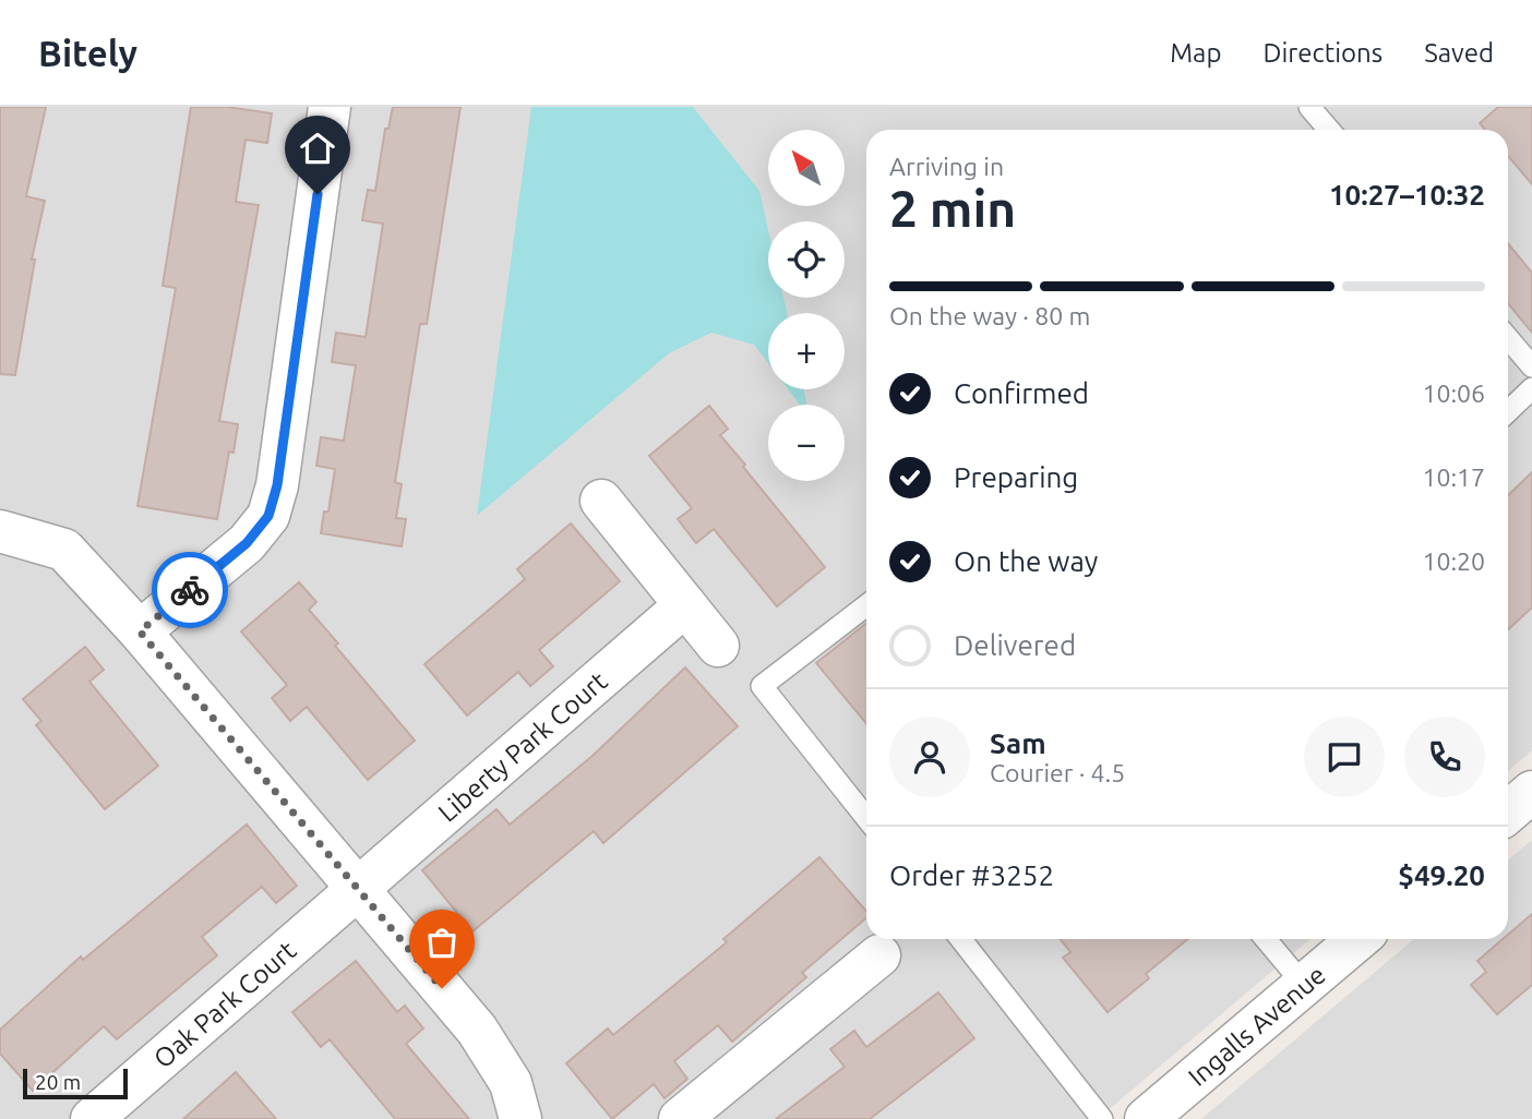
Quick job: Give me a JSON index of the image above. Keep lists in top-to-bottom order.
{
  "streets": {
    "street": ["Liberty Park Court", "Oak Park Court", "Ingalls Avenue"]
  },
  "crossings": [
    ["Liberty Park Court", "Oak Park Court"]
  ],
  "scale_bar": "20 m",
  "north": "top left",
  "page": {
    "header": "Bitely",
    "nav": ["Map", "Directions", "Saved"],
    "map_buttons": ["+", "−"],
    "heading": ["2 min", "Arriving in", "10:27–10:32"],
    "panel": [
      "Sam",
      "Courier · 4.5",
      "Order #3252",
      "$49.20"
    ],
    "bar": "On the way · 80 m",
    "list": [
      ["Confirmed", "10:06"],
      ["Preparing", "10:17"],
      ["On the way", "10:20"],
      "Delivered"
    ],
    "scale": "20 m"
  }
}
